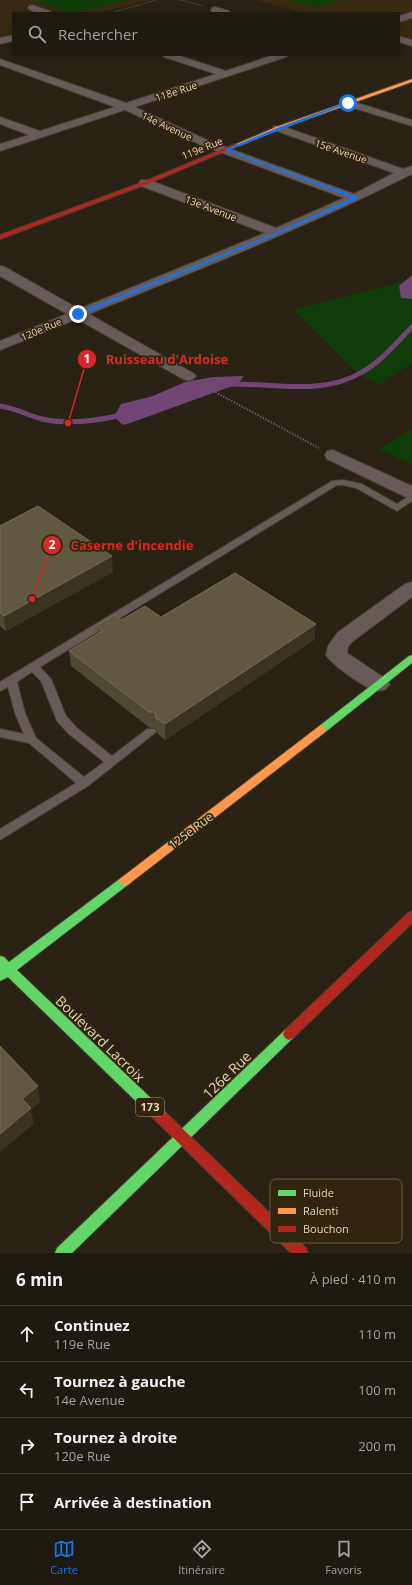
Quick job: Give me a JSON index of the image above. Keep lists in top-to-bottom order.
{
  "streets": {
    "street": [
      "118e Rue",
      "14e Avenue",
      "119e Rue",
      "15e Avenue",
      "13e Avenue",
      "120e Rue",
      "125e Rue",
      "Boulevard Lacroix",
      "126e Rue",
      "173"
    ]
  },
  "crossings": [
    ["118e Rue", "14e Avenue"],
    ["14e Avenue", "119e Rue"],
    ["14e Avenue", "120e Rue"],
    ["119e Rue", "15e Avenue"],
    ["119e Rue", "13e Avenue"],
    ["15e Avenue", "120e Rue"],
    ["13e Avenue", "120e Rue"],
    ["125e Rue", "Boulevard Lacroix"],
    ["Boulevard Lacroix", "126e Rue"]
  ],
  "places": ["Ruisseau d'Ardoise", "Caserne d'incendie"],
  "legend": ["Fluide", "Ralenti", "Bouchon"],
  "page": {
    "search": "Rechercher",
    "heading": ["6 min", "À pied · 410 m"],
    "list": [
      ["Continuez", "119e Rue", "110 m"],
      ["Tournez à gauche", "14e Avenue", "100 m"],
      ["Tournez à droite", "120e Rue", "200 m"],
      "Arrivée à destination"
    ],
    "nav": ["Carte", "Itinéraire", "Favoris"]
  }
}
